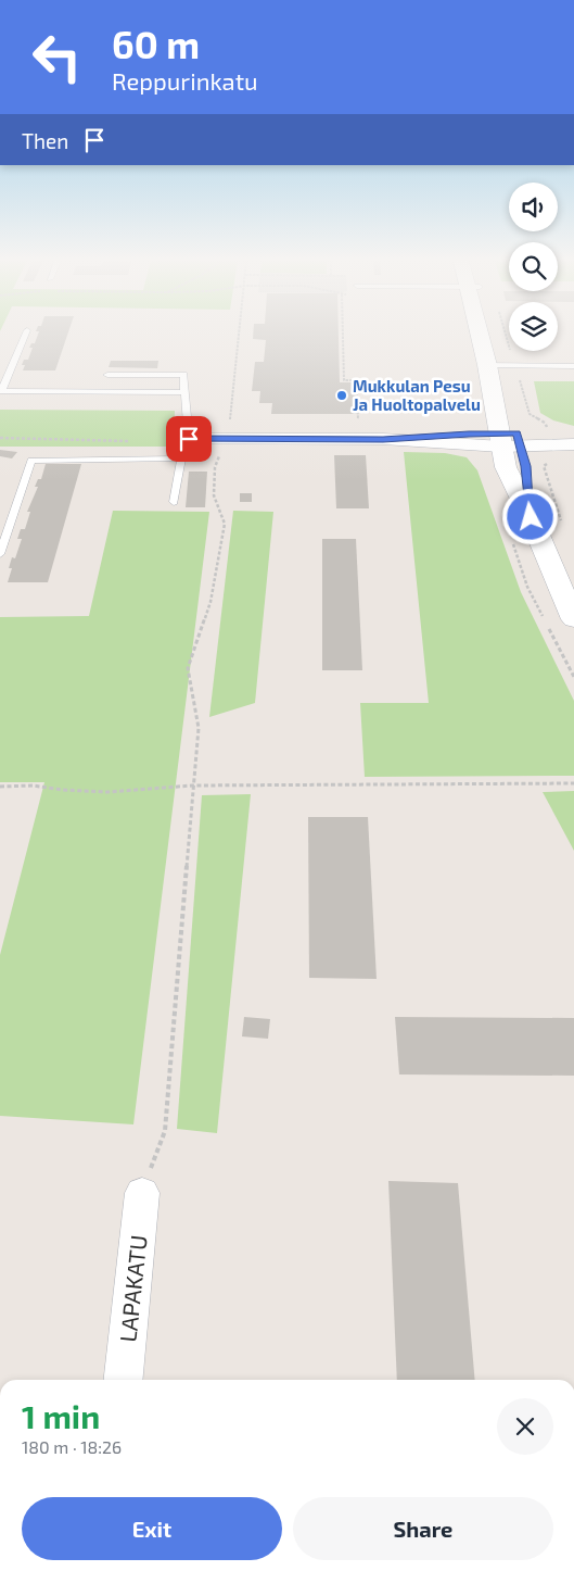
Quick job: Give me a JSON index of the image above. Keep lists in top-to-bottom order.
{
  "streets": {
    "street": ["LAPAKATU"]
  },
  "places": ["Mukkulan Pesu Ja Huoltopalvelu"],
  "page": {
    "turn": ["60 m", "Reppurinkatu"],
    "then": "Then",
    "heading": ["1 min", "180 m · 18:26"],
    "buttons": ["Exit", "Share"]
  }
}
